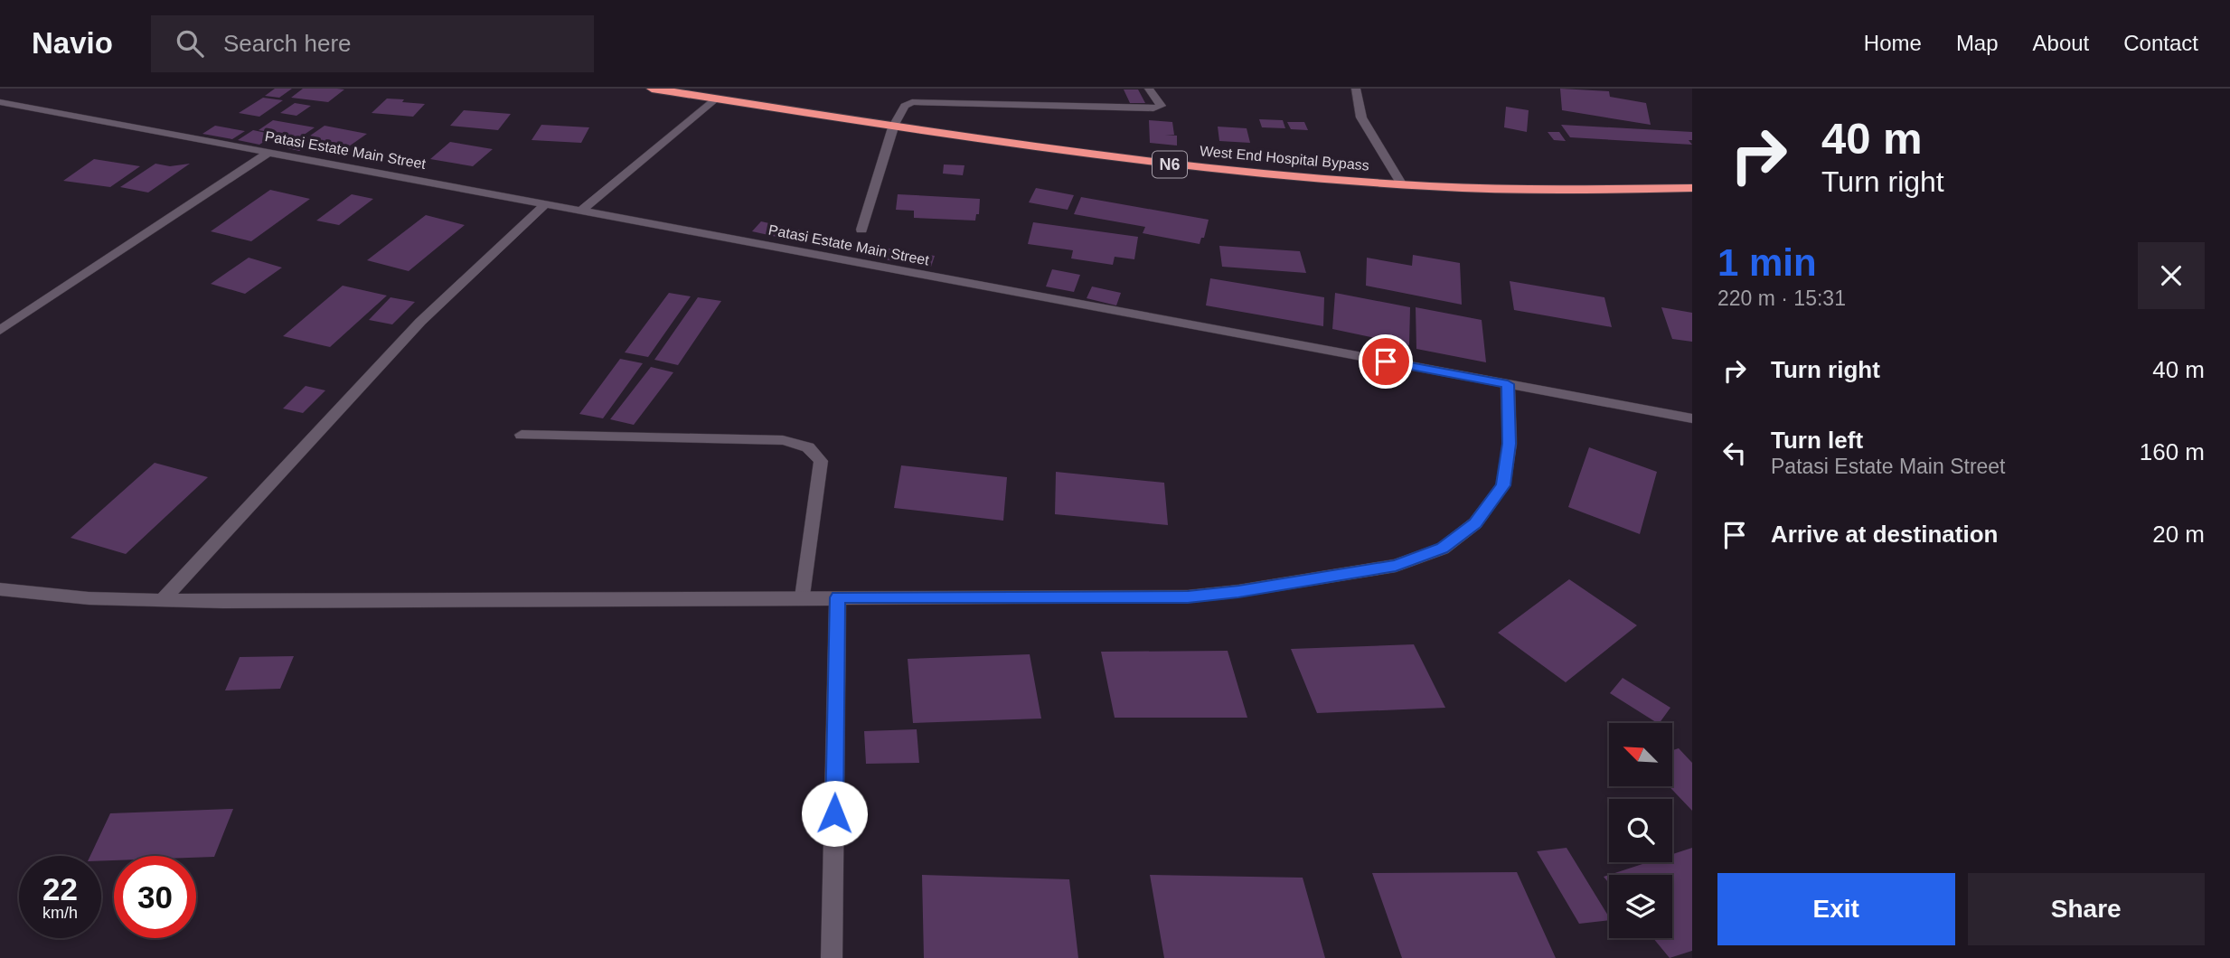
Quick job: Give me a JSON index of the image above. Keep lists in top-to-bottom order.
{
  "streets": {
    "highway": ["West End Hospital Bypass", "N6"],
    "street": ["Patasi Estate Main Street"]
  },
  "north": "top left",
  "page": {
    "header": "Navio",
    "search": "Search here",
    "nav": [
      "Home",
      "Map",
      "About",
      "Contact"
    ],
    "turn": ["40 m", "Turn right"],
    "heading": ["1 min", "220 m · 15:31"],
    "list": [
      {
        "name": "Turn right",
        "value": "40 m"
      },
      {
        "name": "Turn left",
        "note": "Patasi Estate Main Street",
        "value": "160 m"
      },
      {
        "name": "Arrive at destination",
        "value": "20 m"
      }
    ],
    "speed": "22 km/h",
    "limit": "30",
    "buttons": ["Exit", "Share"]
  }
}
